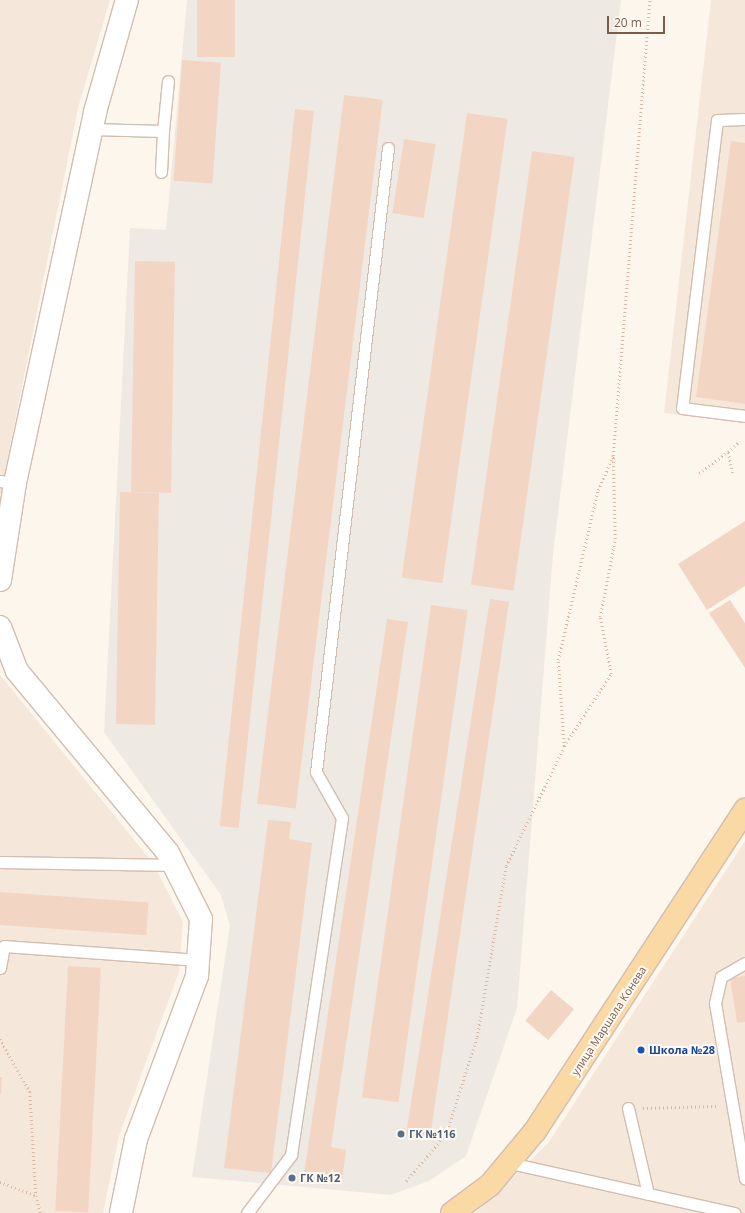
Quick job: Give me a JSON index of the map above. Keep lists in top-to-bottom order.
{
  "streets": {
    "main road": ["улица Маршала Конева"]
  },
  "places": ["Школа №28", "ГК №116", "ГК №12"],
  "scale_bar": "20 m"
}
